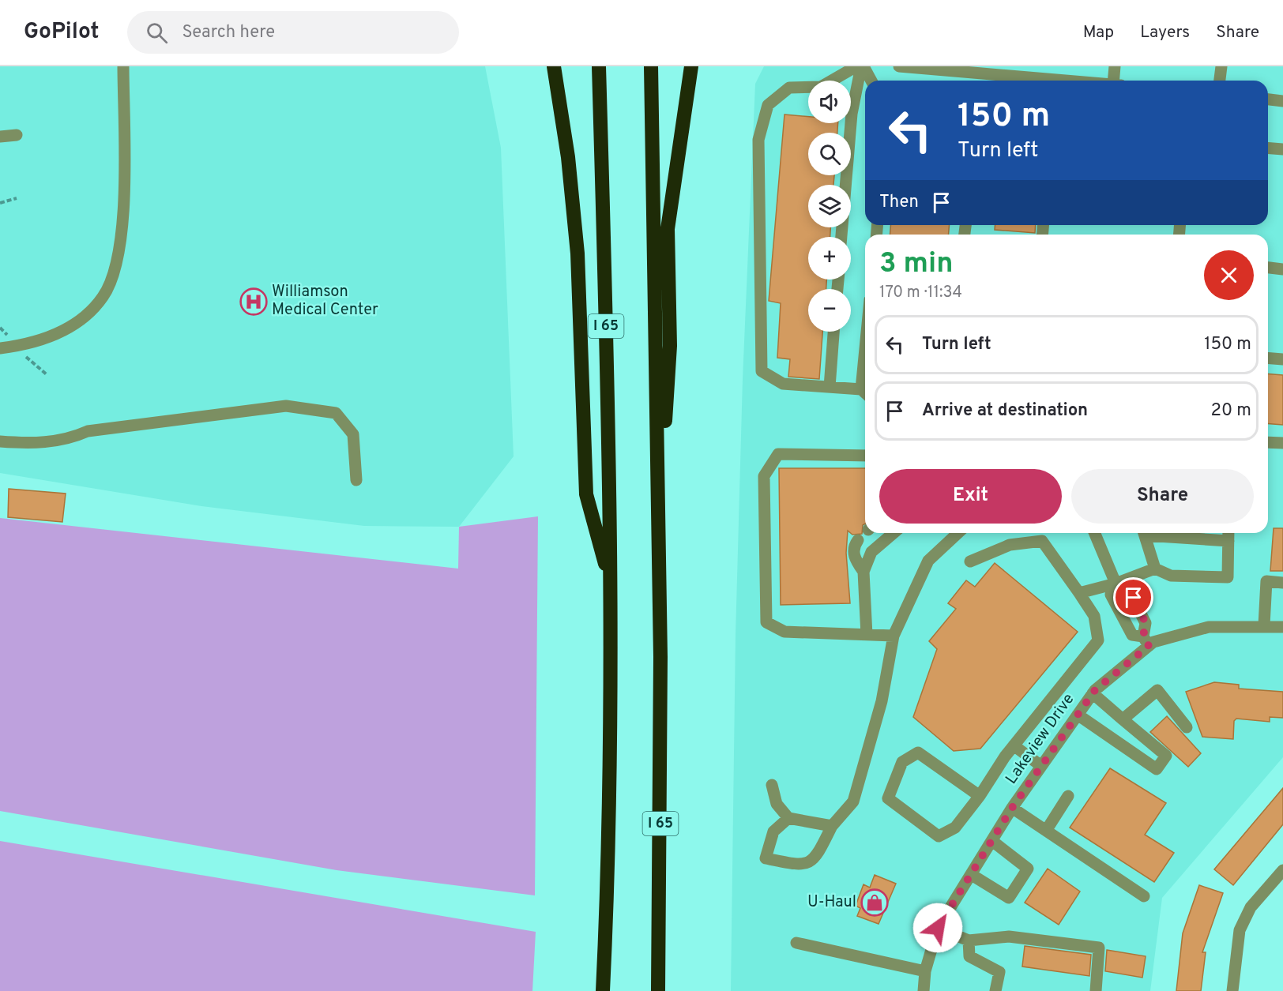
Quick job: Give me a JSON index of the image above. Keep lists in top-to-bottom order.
{
  "streets": {
    "highway": ["I 65"],
    "street": ["Lakeview Drive"]
  },
  "places": {
    "hospital": ["Williamson Medical Center"],
    "shop": ["U-Haul"]
  },
  "page": {
    "header": "GoPilot",
    "search": "Search here",
    "nav": ["Map", "Layers", "Share"],
    "map_buttons": ["+", "−"],
    "turn": ["150 m", "Turn left"],
    "then": "Then",
    "heading": ["3 min", "170 m · 11:34"],
    "list": [
      {
        "name": "Turn left",
        "value": "150 m"
      },
      {
        "name": "Arrive at destination",
        "value": "20 m"
      }
    ],
    "buttons": ["Exit", "Share"]
  }
}
